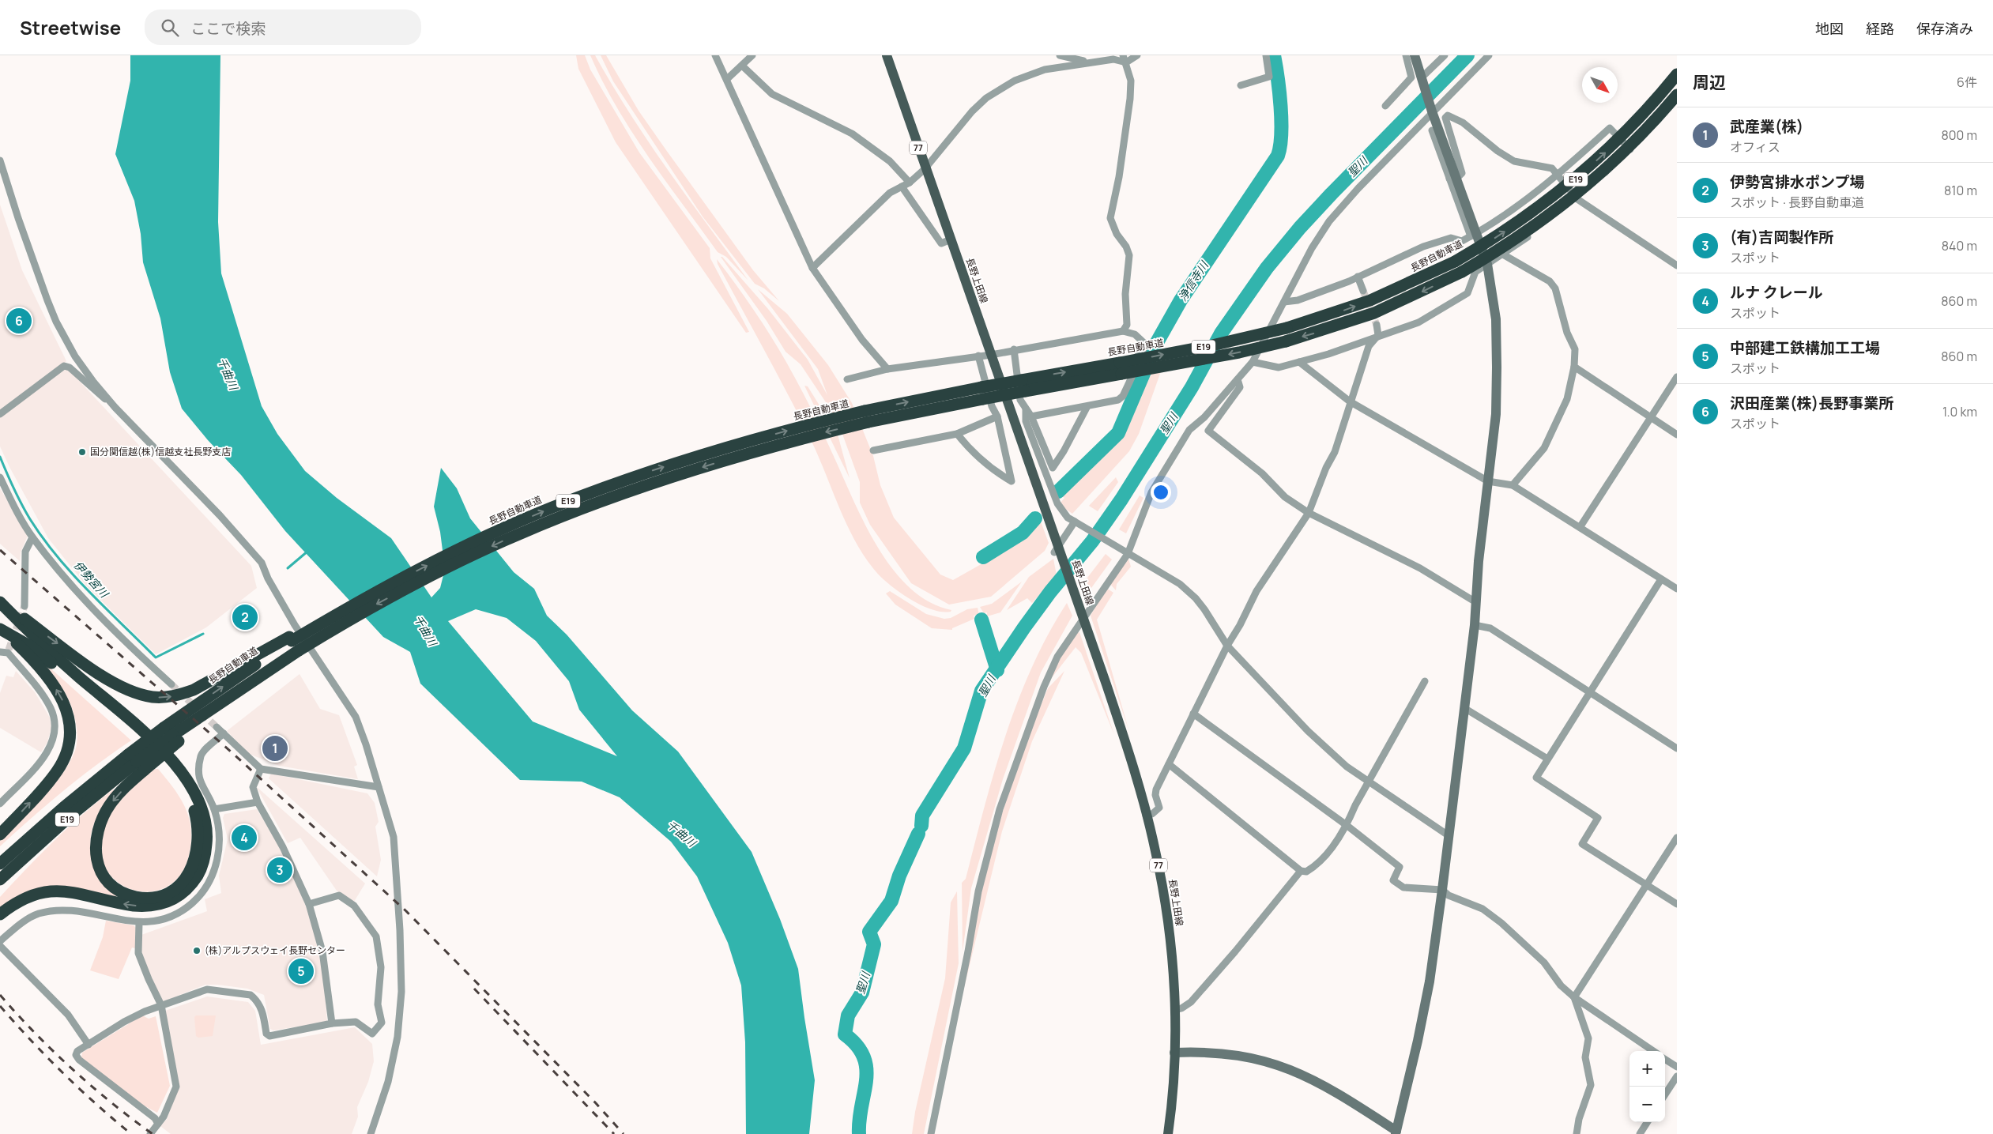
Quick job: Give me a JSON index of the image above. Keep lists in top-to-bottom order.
{
  "streets": {
    "highway": ["E19", "長野自動車道"],
    "main road": ["77", "長野上田線"]
  },
  "water": [
    "聖川",
    "浄信寺川",
    "千曲川",
    "伊勢宮川"
  ],
  "places": ["国分関信越(株)信越支社長野支店", "(株)アルプスウェイ長野センター"],
  "north": "bottom right",
  "page": {
    "header": "Streetwise",
    "search": "ここで検索",
    "nav": ["地図", "経路", "保存済み"],
    "heading": ["周辺", "6件"],
    "list": [
      {
        "mark": "1",
        "name": "武産業(株)",
        "note": "オフィス",
        "value": "800 m"
      },
      {
        "mark": "2",
        "name": "伊勢宮排水ポンプ場",
        "note": "スポット · 長野自動車道",
        "value": "810 m"
      },
      {
        "mark": "3",
        "name": "(有)吉岡製作所",
        "note": "スポット",
        "value": "840 m"
      },
      {
        "mark": "4",
        "name": "ルナ クレール",
        "note": "スポット",
        "value": "860 m"
      },
      {
        "mark": "5",
        "name": "中部建工鉄構加工工場",
        "note": "スポット",
        "value": "860 m"
      },
      {
        "mark": "6",
        "name": "沢田産業(株)長野事業所",
        "note": "スポット",
        "value": "1.0 km"
      }
    ],
    "pins": [
      "6",
      "2",
      "1",
      "4",
      "3",
      "5"
    ],
    "map_buttons": ["+", "−"]
  }
}
